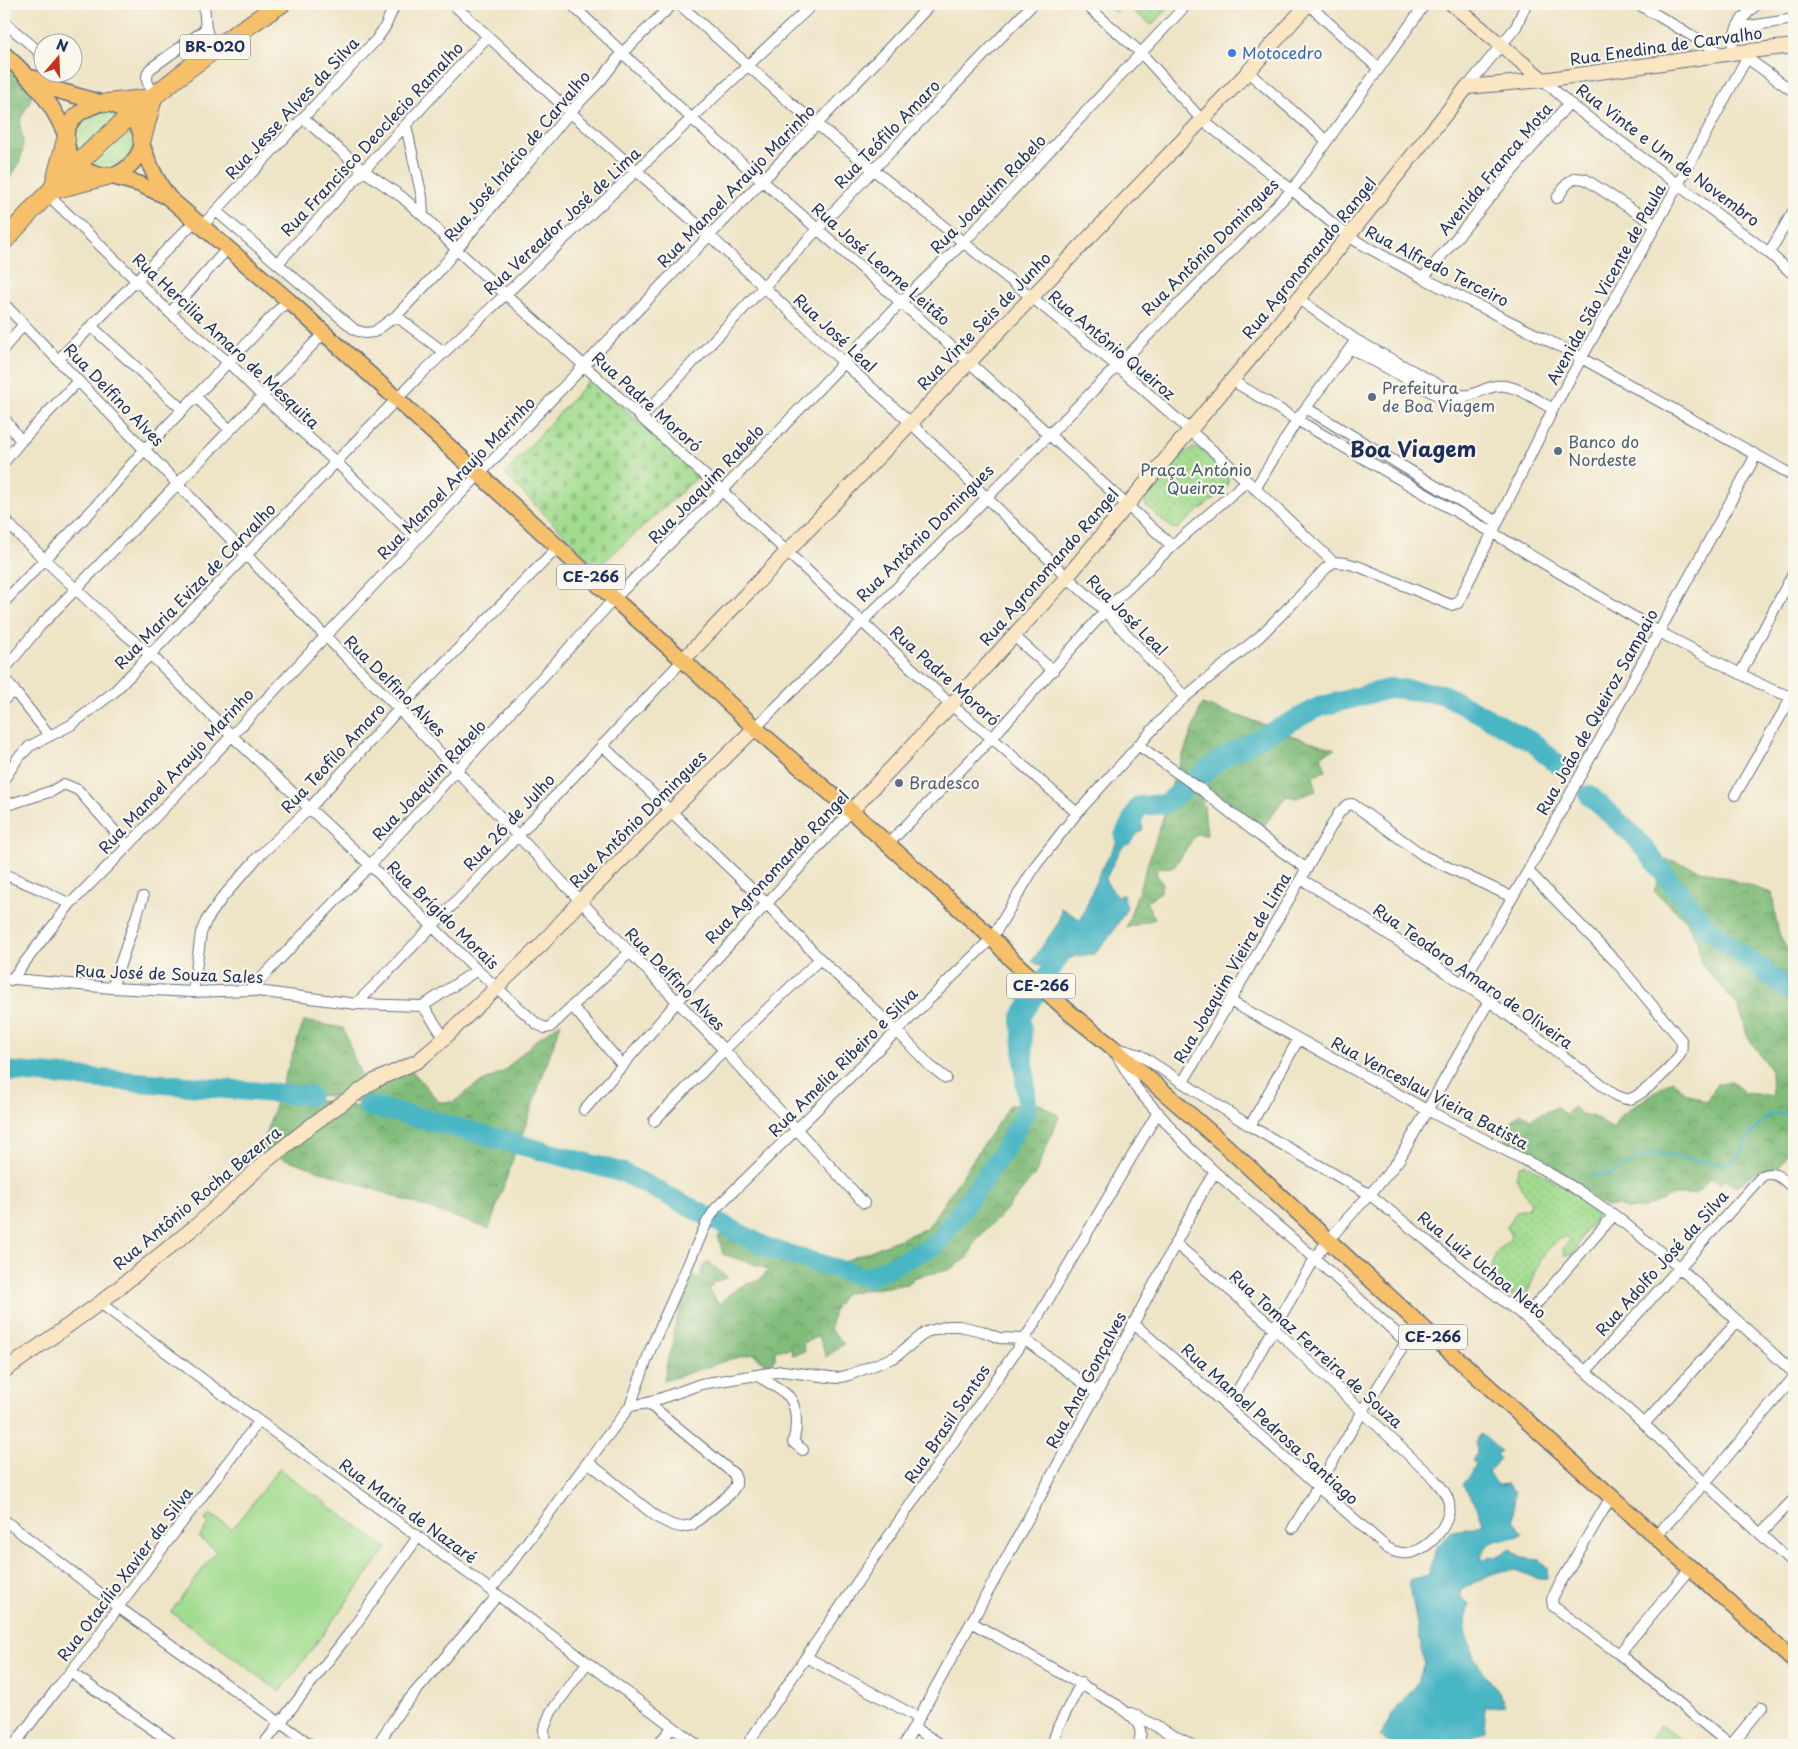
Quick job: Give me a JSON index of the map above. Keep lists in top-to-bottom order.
{
  "streets": {
    "highway": ["BR-020"],
    "main road": ["CE-266"],
    "street": [
      "Rua Enedina de Carvalho",
      "Rua Jesse Alves da Silva",
      "Rua Teófilo Amaro",
      "Rua Francisco Deoclecio Ramalho",
      "Rua Vinte e Um de Novembro",
      "Rua José Inácio de Carvalho",
      "Avenida Franca Mota",
      "Rua Manoel Araujo Marinho",
      "Rua Joaquim Rabelo",
      "Rua Vereador José de Lima",
      "Rua Antônio Domingues",
      "Rua Agronomando Rangel",
      "Rua José Leorne Leitão",
      "Rua Alfredo Terceiro",
      "Avenida São Vicente de Paula",
      "Rua Vinte Seis de Junho",
      "Rua José Leal",
      "Rua Hercilia Amaro de Mesquita",
      "Rua Antônio Queiroz",
      "Rua Delfino Alves",
      "Rua Padre Mororó",
      "Rua Maria Eviza de Carvalho",
      "Rua João de Queiroz Sampaio",
      "Rua Teofilo Amaro",
      "Rua 26 de Julho",
      "Rua Brígido Morais",
      "Rua Joaquim Vieira de Lima",
      "Rua José de Souza Sales",
      "Rua Teodoro Amaro de Oliveira",
      "Rua Amelia Ribeiro e Silva",
      "Rua Venceslau Vieira Batista",
      "Rua Antônio Rocha Bezerra",
      "Rua Adolfo José da Silva",
      "Rua Luiz Uchoa Neto",
      "Rua Tomaz Ferreira de Souza",
      "Rua Ana Gonçalves",
      "Rua Brasil Santos",
      "Rua Manoel Pedrosa Santiago",
      "Rua Maria de Nazaré",
      "Rua Otacílio Xavier da Silva"
    ]
  },
  "crossings": [
    ["Rua Enedina de Carvalho", "Rua Vinte e Um de Novembro"],
    ["Rua Enedina de Carvalho", "Rua Agronomando Rangel"],
    ["Rua Enedina de Carvalho", "Avenida São Vicente de Paula"],
    ["BR-020", "Rua Hercilia Amaro de Mesquita"],
    ["Rua Jesse Alves da Silva", "Rua Hercilia Amaro de Mesquita"],
    ["Rua Jesse Alves da Silva", "Rua Delfino Alves"],
    ["Rua Jesse Alves da Silva", "Rua Padre Mororó"],
    ["Rua Jesse Alves da Silva", "CE-266"],
    ["Rua Teófilo Amaro", "Rua José Leorne Leitão"],
    ["Rua Teófilo Amaro", "Rua José Leal"],
    ["Rua Teófilo Amaro", "Rua Antônio Queiroz"],
    ["Rua Teófilo Amaro", "Rua Padre Mororó"],
    ["Rua Francisco Deoclecio Ramalho", "Rua José Inácio de Carvalho"],
    ["Rua Francisco Deoclecio Ramalho", "Rua José Leal"],
    ["Rua Francisco Deoclecio Ramalho", "Rua Padre Mororó"],
    ["Rua Vinte e Um de Novembro", "Avenida Franca Mota"],
    ["Rua Vinte e Um de Novembro", "Rua Agronomando Rangel"],
    ["Rua Vinte e Um de Novembro", "Avenida São Vicente de Paula"],
    ["Rua José Inácio de Carvalho", "Rua José Leorne Leitão"],
    ["Rua José Inácio de Carvalho", "Rua José Leal"],
    ["Rua José Inácio de Carvalho", "Rua Padre Mororó"],
    ["Avenida Franca Mota", "Rua Alfredo Terceiro"],
    ["Rua Manoel Araujo Marinho", "Rua José Leorne Leitão"],
    ["Rua Manoel Araujo Marinho", "Rua José Leal"],
    ["Rua Manoel Araujo Marinho", "Rua Hercilia Amaro de Mesquita"],
    ["Rua Manoel Araujo Marinho", "Rua Antônio Queiroz"],
    ["Rua Manoel Araujo Marinho", "Rua Delfino Alves"],
    ["Rua Manoel Araujo Marinho", "Rua Padre Mororó"],
    ["Rua Manoel Araujo Marinho", "CE-266"],
    ["Rua Manoel Araujo Marinho", "Rua Brígido Morais"],
    ["Rua Manoel Araujo Marinho", "Rua José de Souza Sales"],
    ["Rua Joaquim Rabelo", "Rua José Leorne Leitão"],
    ["Rua Joaquim Rabelo", "Rua Alfredo Terceiro"],
    ["Rua Joaquim Rabelo", "Rua José Leal"],
    ["Rua Joaquim Rabelo", "Rua Antônio Queiroz"],
    ["Rua Joaquim Rabelo", "Rua Delfino Alves"],
    ["Rua Joaquim Rabelo", "Rua Padre Mororó"],
    ["Rua Joaquim Rabelo", "CE-266"],
    ["Rua Joaquim Rabelo", "Rua Brígido Morais"],
    ["Rua Joaquim Rabelo", "Rua José de Souza Sales"],
    ["Rua Vereador José de Lima", "Rua José Leorne Leitão"],
    ["Rua Vereador José de Lima", "Rua José Leal"],
    ["Rua Vereador José de Lima", "Rua Antônio Queiroz"],
    ["Rua Vereador José de Lima", "Rua Padre Mororó"],
    ["Rua Vereador José de Lima", "CE-266"],
    ["Rua Vereador José de Lima", "Rua Maria Eviza de Carvalho"],
    ["Rua Antônio Domingues", "Rua José Leorne Leitão"],
    ["Rua Antônio Domingues", "Rua Alfredo Terceiro"],
    ["Rua Antônio Domingues", "Rua José Leal"],
    ["Rua Antônio Domingues", "Rua Antônio Queiroz"],
    ["Rua Antônio Domingues", "Rua Delfino Alves"],
    ["Rua Antônio Domingues", "Rua Padre Mororó"],
    ["Rua Antônio Domingues", "CE-266"],
    ["Rua Antônio Domingues", "Rua Brígido Morais"],
    ["Rua Antônio Domingues", "Rua Antônio Rocha Bezerra"],
    ["Rua Agronomando Rangel", "Rua José Leorne Leitão"],
    ["Rua Agronomando Rangel", "Rua Alfredo Terceiro"],
    ["Rua Agronomando Rangel", "Rua José Leal"],
    ["Rua Agronomando Rangel", "Rua Antônio Queiroz"],
    ["Rua Agronomando Rangel", "Rua Delfino Alves"],
    ["Rua Agronomando Rangel", "Rua Padre Mororó"],
    ["Rua Agronomando Rangel", "CE-266"],
    ["Rua José Leorne Leitão", "Rua Vinte Seis de Junho"],
    ["Rua Alfredo Terceiro", "Avenida São Vicente de Paula"],
    ["Rua Alfredo Terceiro", "Rua Vinte Seis de Junho"],
    ["Rua Alfredo Terceiro", "Rua João de Queiroz Sampaio"],
    ["Rua Vinte Seis de Junho", "Rua José Leal"],
    ["Rua Vinte Seis de Junho", "Rua Antônio Queiroz"],
    ["Rua Vinte Seis de Junho", "Rua Padre Mororó"],
    ["Rua Vinte Seis de Junho", "CE-266"],
    ["Rua Vinte Seis de Junho", "Rua 26 de Julho"],
    ["Rua José Leal", "Rua Amelia Ribeiro e Silva"],
    ["Rua Hercilia Amaro de Mesquita", "Rua Maria Eviza de Carvalho"],
    ["Rua Antônio Queiroz", "Rua Amelia Ribeiro e Silva"],
    ["Rua Delfino Alves", "Rua Maria Eviza de Carvalho"],
    ["Rua Delfino Alves", "Rua Teofilo Amaro"],
    ["Rua Delfino Alves", "Rua 26 de Julho"],
    ["Rua Delfino Alves", "Rua Amelia Ribeiro e Silva"],
    ["Rua Padre Mororó", "Rua Amelia Ribeiro e Silva"],
    ["CE-266", "Rua Maria Eviza de Carvalho"],
    ["CE-266", "Rua Teofilo Amaro"],
    ["CE-266", "Rua 26 de Julho"],
    ["CE-266", "Rua Amelia Ribeiro e Silva"],
    ["CE-266", "Rua Luiz Uchoa Neto"],
    ["Rua Maria Eviza de Carvalho", "Rua Brígido Morais"],
    ["Rua João de Queiroz Sampaio", "Rua Joaquim Vieira de Lima"],
    ["Rua João de Queiroz Sampaio", "Rua Teodoro Amaro de Oliveira"],
    ["Rua Teofilo Amaro", "Rua Brígido Morais"],
    ["Rua Teofilo Amaro", "Rua José de Souza Sales"],
    ["Rua 26 de Julho", "Rua Brígido Morais"],
    ["Rua 26 de Julho", "Rua José de Souza Sales"],
    ["Rua Joaquim Vieira de Lima", "Rua Teodoro Amaro de Oliveira"],
    ["Rua Joaquim Vieira de Lima", "Rua Venceslau Vieira Batista"],
    ["Rua Joaquim Vieira de Lima", "Rua Luiz Uchoa Neto"],
    ["Rua Amelia Ribeiro e Silva", "Rua Maria de Nazaré"],
    ["Rua Venceslau Vieira Batista", "Rua Adolfo José da Silva"],
    ["Rua Antônio Rocha Bezerra", "Rua Maria de Nazaré"],
    ["Rua Adolfo José da Silva", "Rua Luiz Uchoa Neto"],
    ["Rua Tomaz Ferreira de Souza", "Rua Ana Gonçalves"],
    ["Rua Tomaz Ferreira de Souza", "Rua Manoel Pedrosa Santiago"],
    ["Rua Ana Gonçalves", "Rua Manoel Pedrosa Santiago"],
    ["Rua Maria de Nazaré", "Rua Otacílio Xavier da Silva"]
  ],
  "districts": ["Boa Viagem"],
  "parks": ["Praça António Queiroz"],
  "places": [
    "Motocedro",
    "Prefeitura de Boa Viagem",
    "Banco do Nordeste",
    "Bradesco"
  ],
  "north": "top"
}
